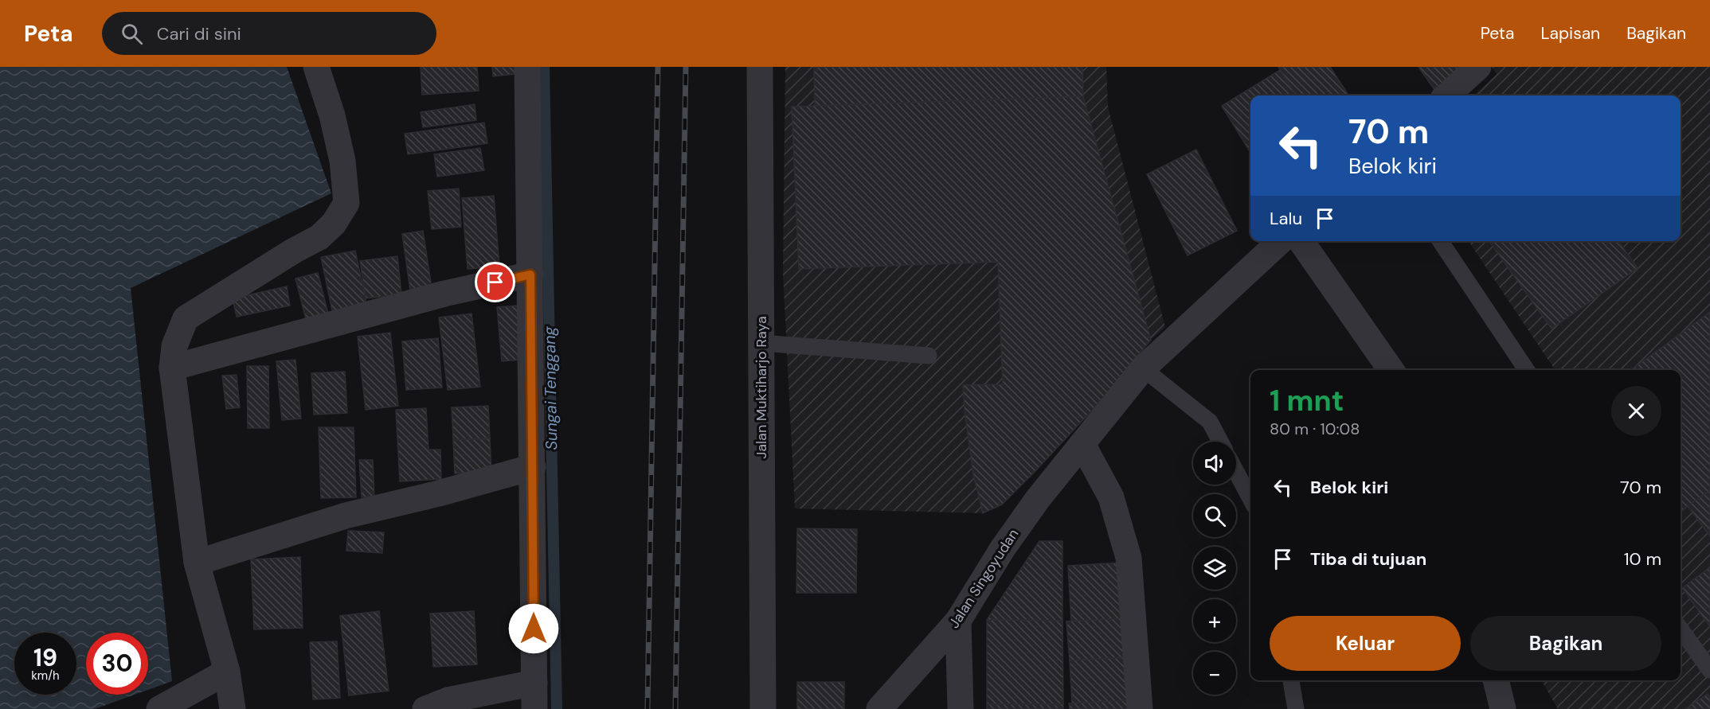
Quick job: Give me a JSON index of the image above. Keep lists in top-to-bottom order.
{
  "streets": {
    "street": ["Jalan Muktiharjo Raya", "Jalan Singoyudan"]
  },
  "water": ["Sungai Tenggang"],
  "page": {
    "header": "Peta",
    "search": "Cari di sini",
    "nav": ["Peta", "Lapisan", "Bagikan"],
    "turn": ["70 m", "Belok kiri"],
    "then": "Lalu",
    "heading": ["1 mnt", "80 m · 10:08"],
    "map_buttons": ["+", "−"],
    "list": [
      {
        "name": "Belok kiri",
        "value": "70 m"
      },
      {
        "name": "Tiba di tujuan",
        "value": "10 m"
      }
    ],
    "buttons": ["Keluar", "Bagikan"],
    "speed": "19 km/h",
    "limit": "30"
  }
}
